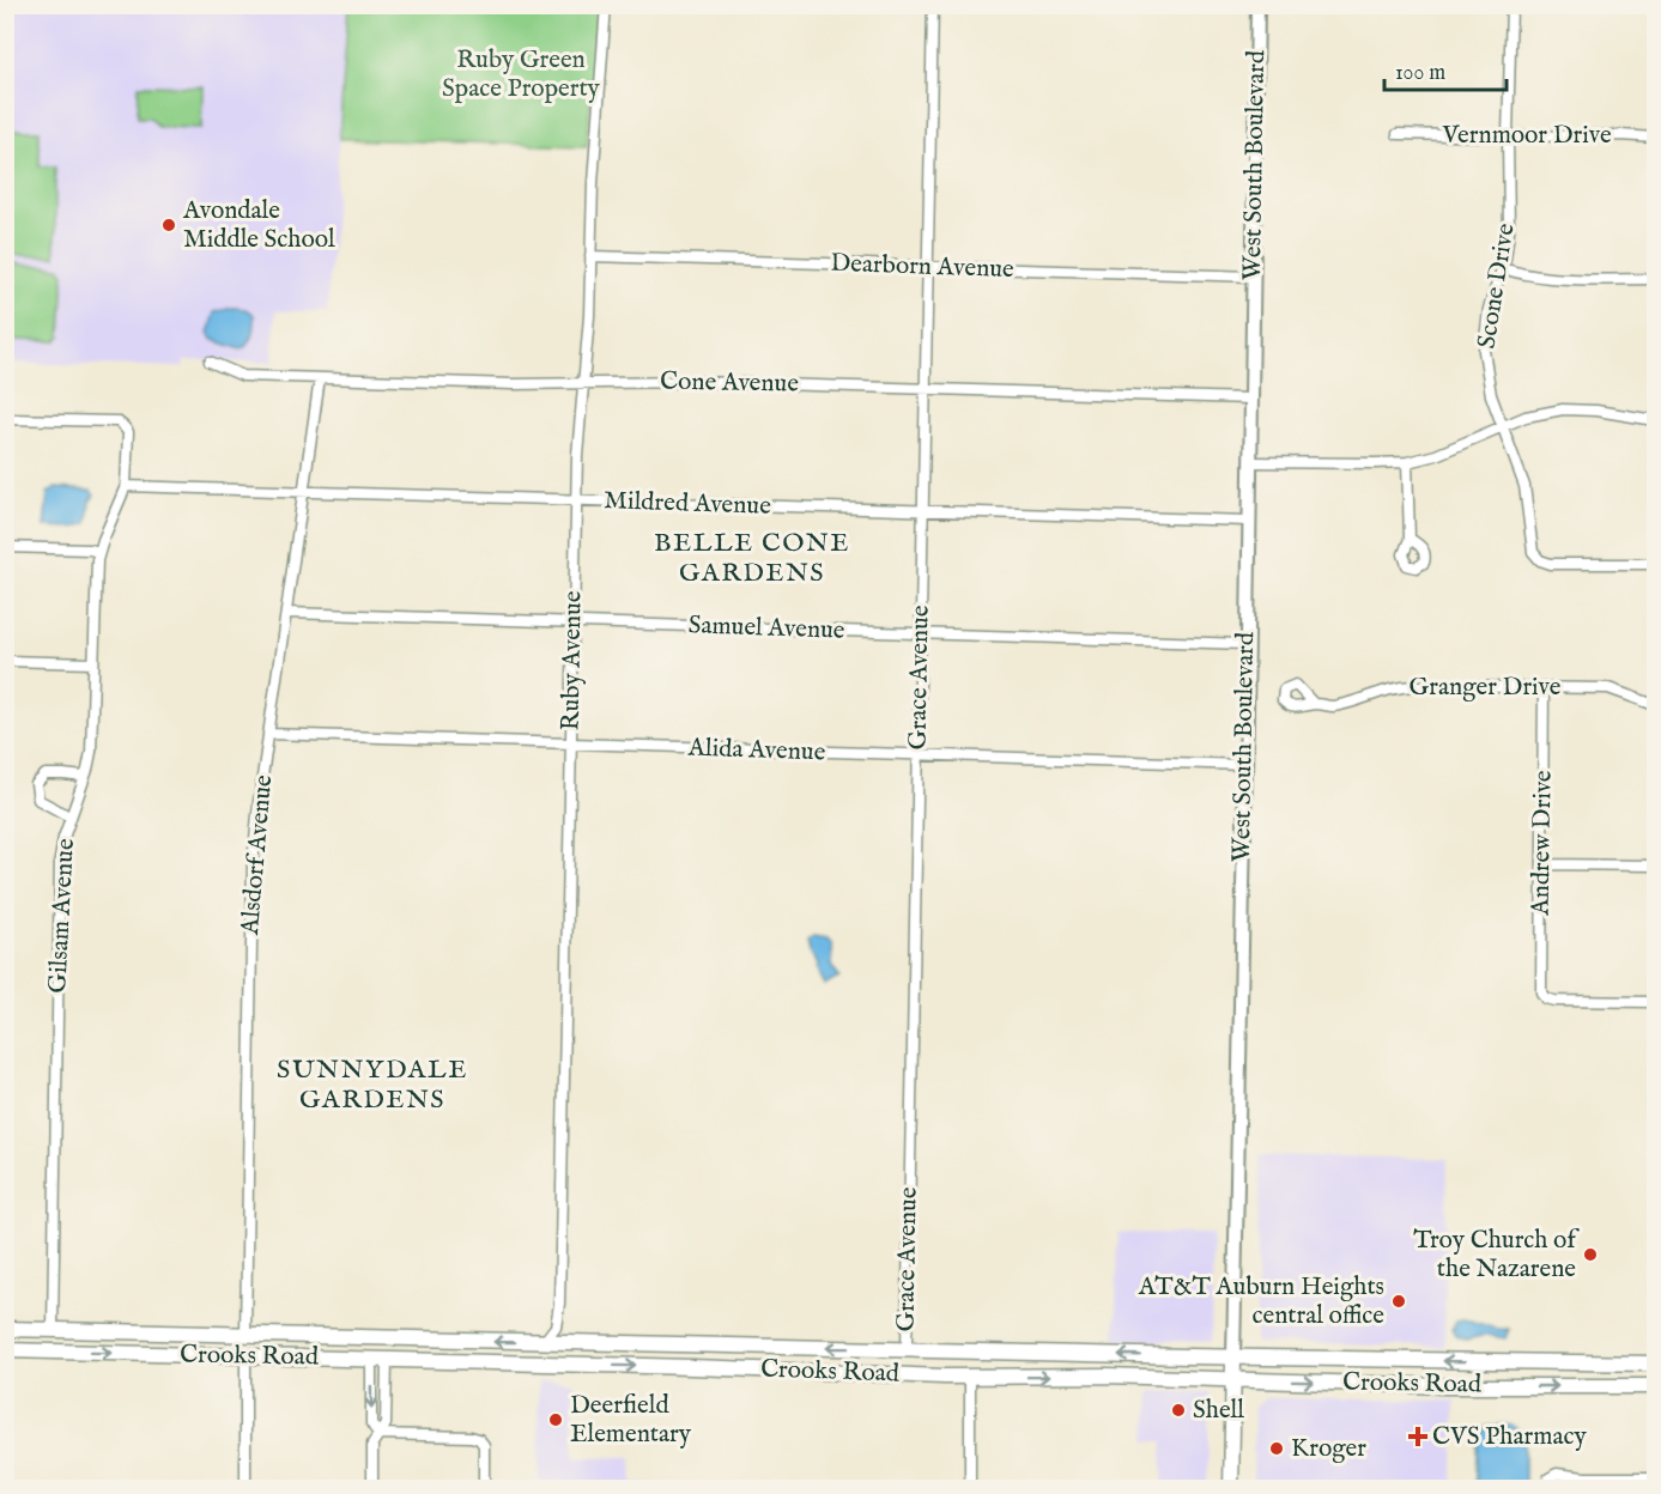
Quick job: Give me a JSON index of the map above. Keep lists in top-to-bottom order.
{
  "streets": {
    "main road": ["West South Boulevard", "Crooks Road"],
    "street": [
      "Vernmoor Drive",
      "Dearborn Avenue",
      "Scone Drive",
      "Cone Avenue",
      "Mildred Avenue",
      "Samuel Avenue",
      "Ruby Avenue",
      "Grace Avenue",
      "Granger Drive",
      "Alida Avenue",
      "Andrew Drive",
      "Alsdorf Avenue",
      "Gilsam Avenue"
    ]
  },
  "crossings": [
    ["Vernmoor Drive", "Scone Drive"],
    ["West South Boulevard", "Dearborn Avenue"],
    ["West South Boulevard", "Cone Avenue"],
    ["West South Boulevard", "Mildred Avenue"],
    ["West South Boulevard", "Samuel Avenue"],
    ["West South Boulevard", "Alida Avenue"],
    ["West South Boulevard", "Crooks Road"],
    ["Dearborn Avenue", "Ruby Avenue"],
    ["Dearborn Avenue", "Grace Avenue"],
    ["Cone Avenue", "Ruby Avenue"],
    ["Cone Avenue", "Grace Avenue"],
    ["Cone Avenue", "Alsdorf Avenue"],
    ["Mildred Avenue", "Ruby Avenue"],
    ["Mildred Avenue", "Grace Avenue"],
    ["Mildred Avenue", "Alsdorf Avenue"],
    ["Mildred Avenue", "Gilsam Avenue"],
    ["Samuel Avenue", "Ruby Avenue"],
    ["Samuel Avenue", "Grace Avenue"],
    ["Samuel Avenue", "Alsdorf Avenue"],
    ["Ruby Avenue", "Alida Avenue"],
    ["Grace Avenue", "Alida Avenue"],
    ["Grace Avenue", "Crooks Road"],
    ["Granger Drive", "Andrew Drive"],
    ["Alida Avenue", "Alsdorf Avenue"],
    ["Alsdorf Avenue", "Crooks Road"],
    ["Gilsam Avenue", "Crooks Road"]
  ],
  "districts": ["BELLE CONE GARDENS", "SUNNYDALE GARDENS"],
  "parks": ["Ruby Green Space Property"],
  "places": {
    "other": [
      "Avondale Middle School",
      "Troy Church of the Nazarene",
      "AT&T Auburn Heights central office",
      "Shell",
      "Deerfield Elementary",
      "Kroger"
    ],
    "health": ["CVS Pharmacy"]
  },
  "scale_bar": "100 m"
}
